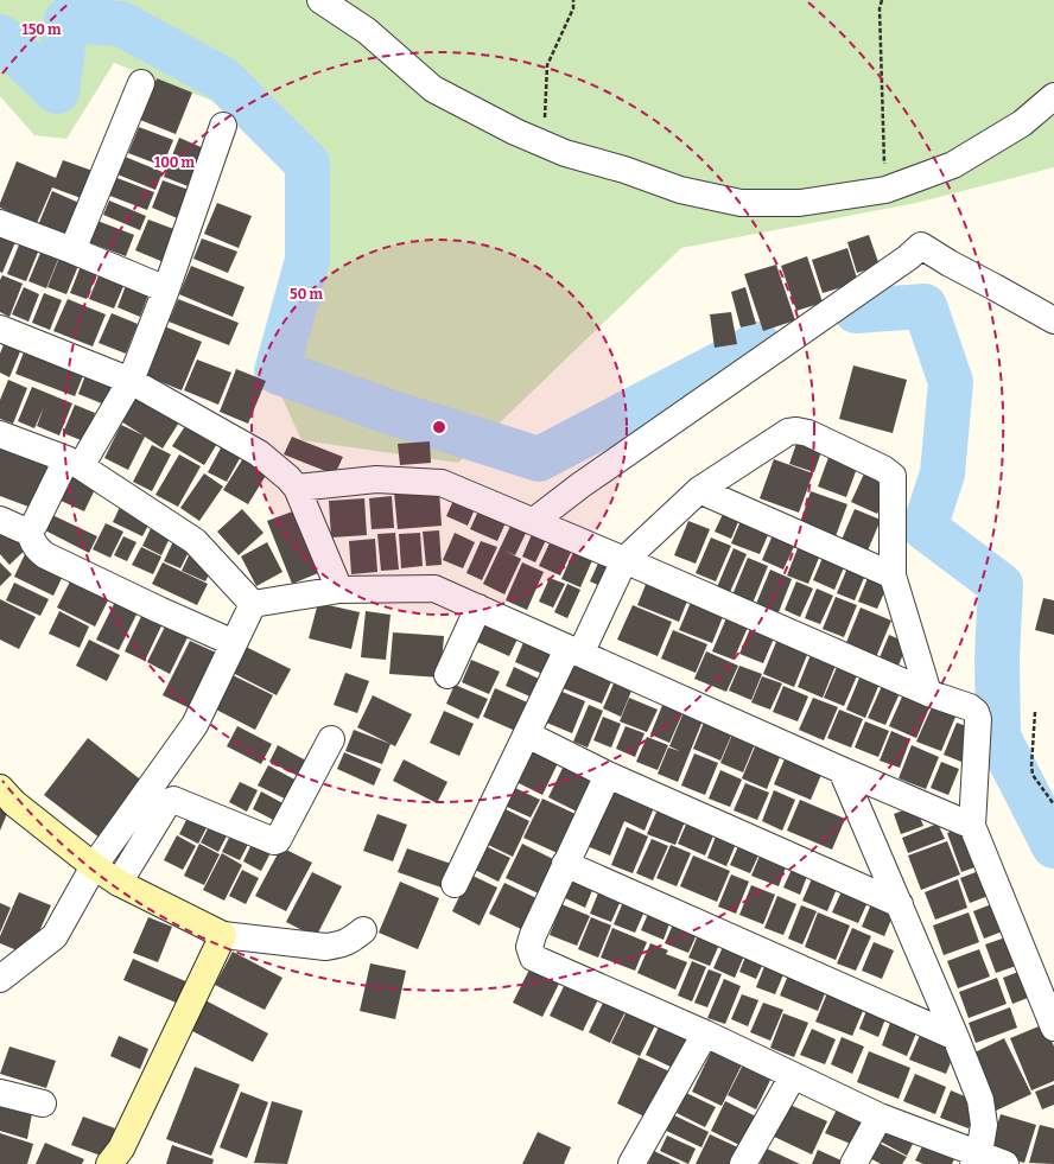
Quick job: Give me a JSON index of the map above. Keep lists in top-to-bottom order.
{
  "rings": ["150 m", "100 m", "50 m"]
}
